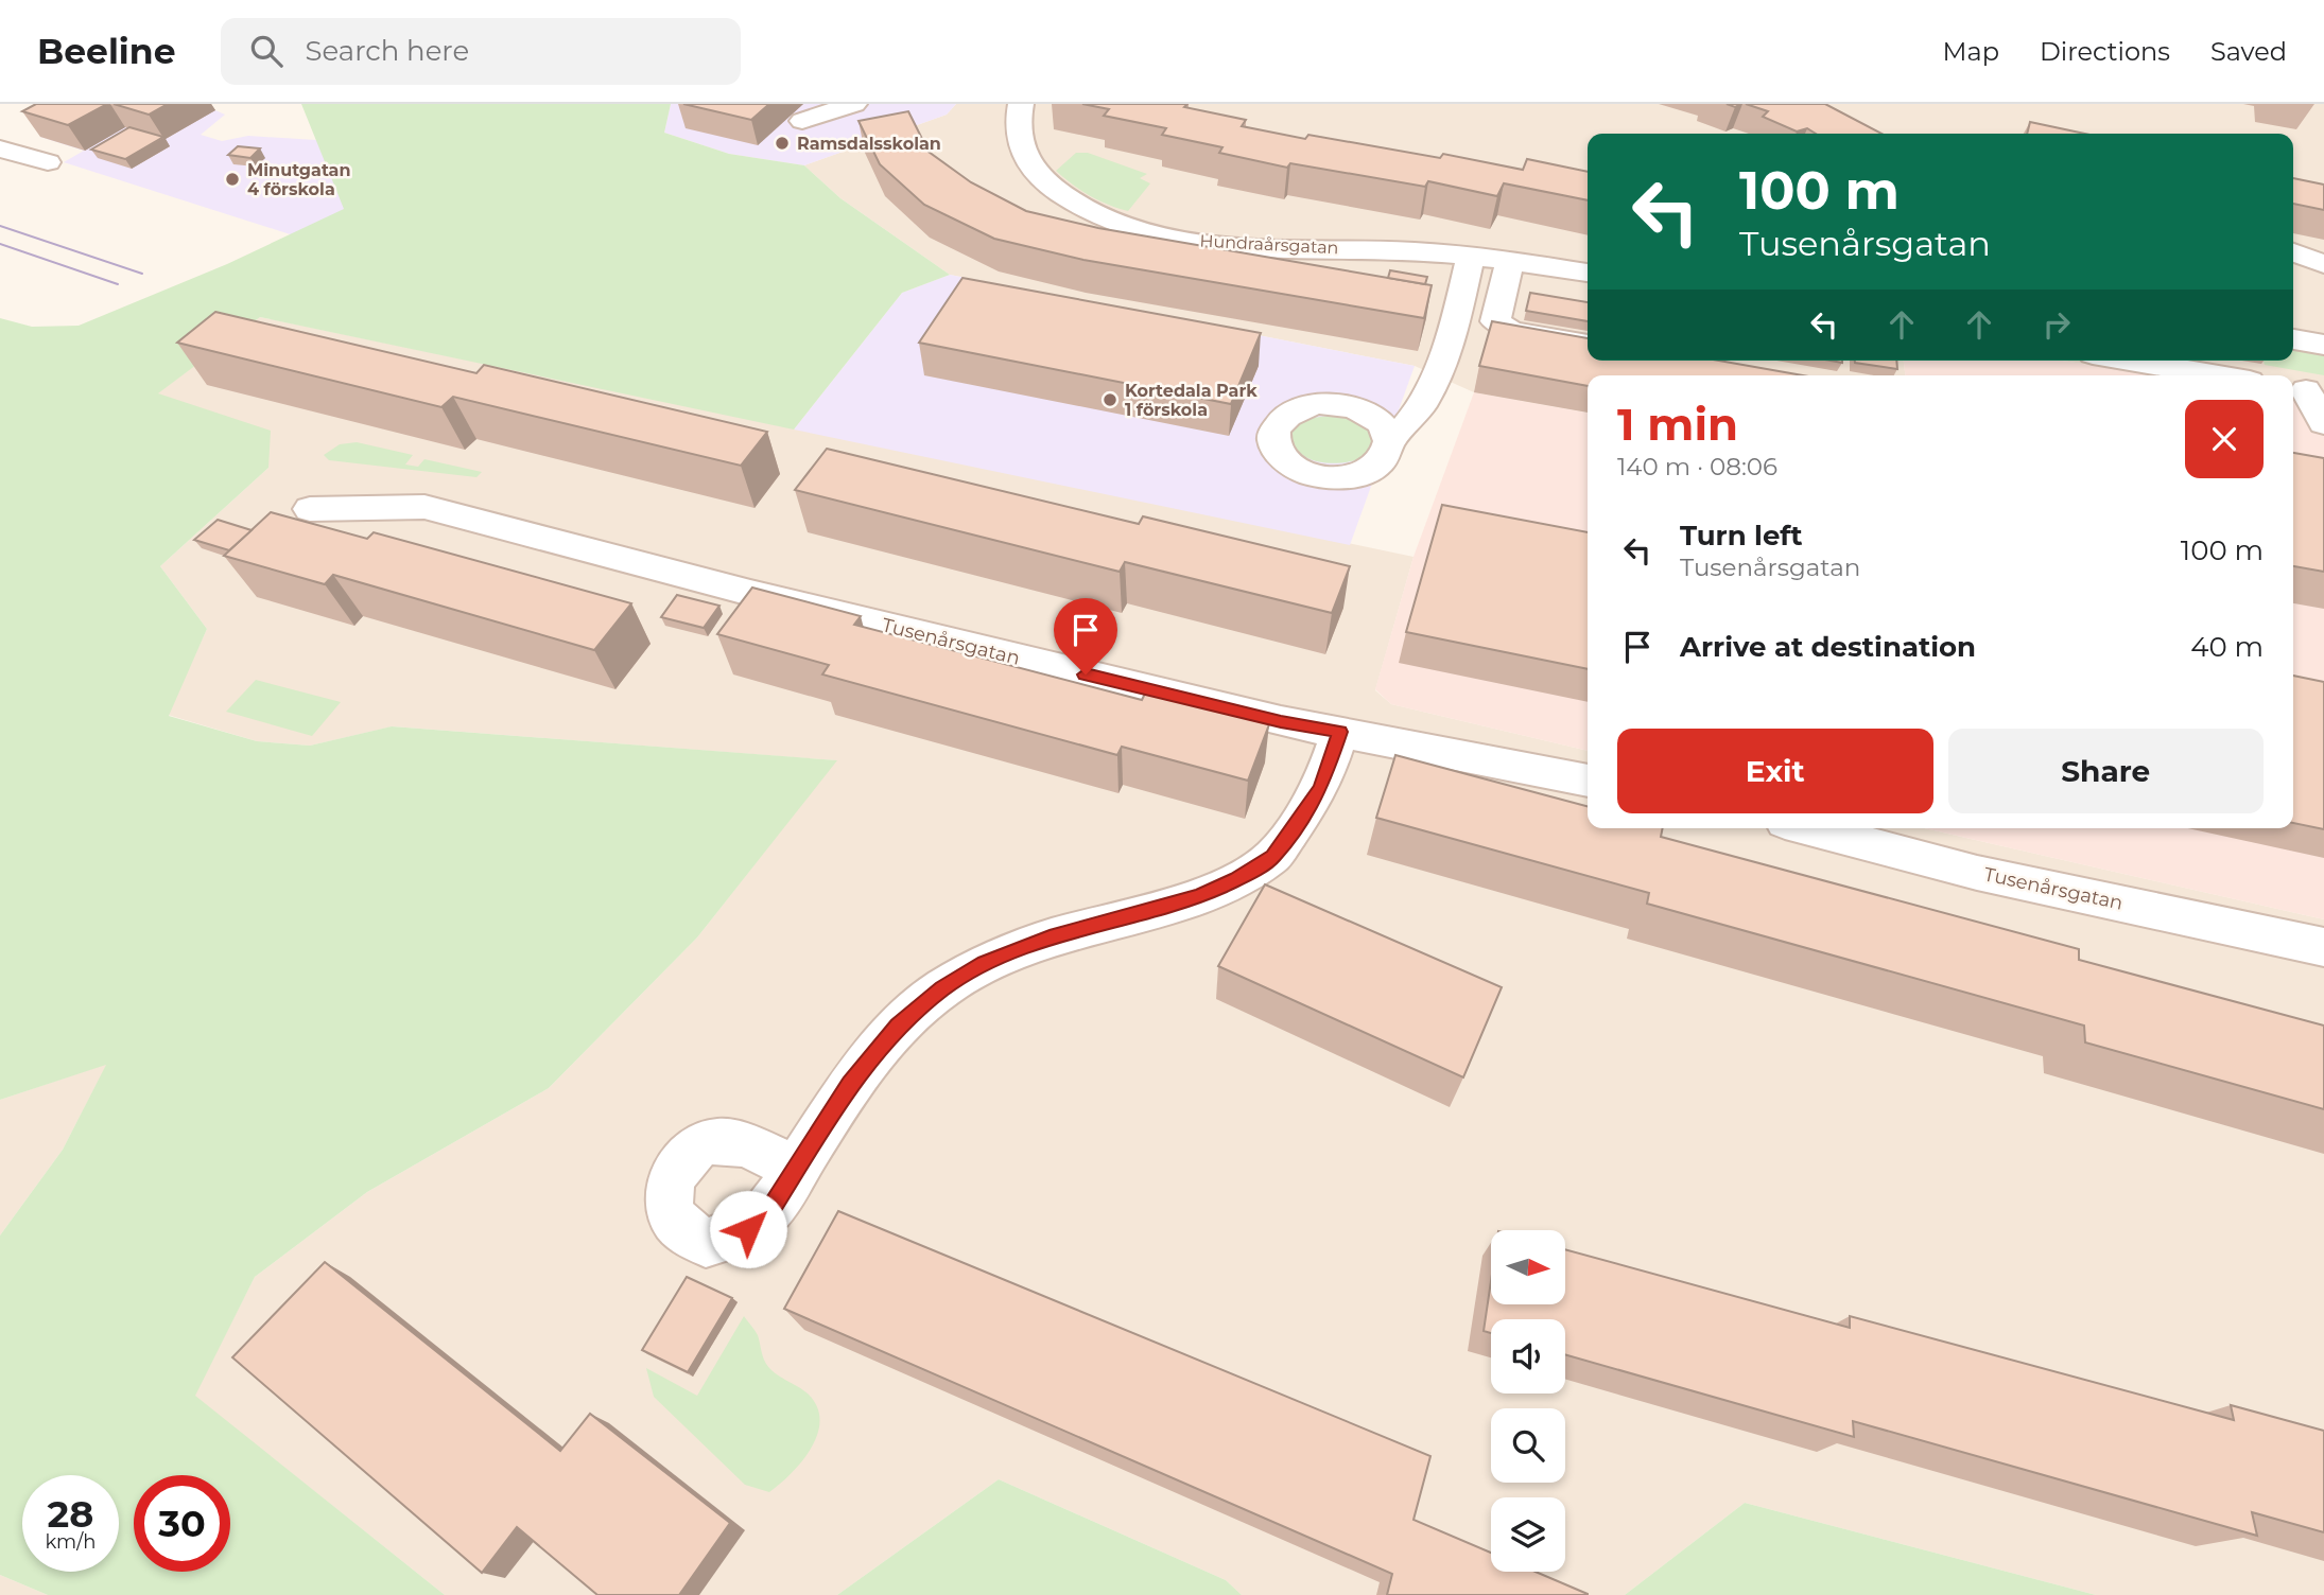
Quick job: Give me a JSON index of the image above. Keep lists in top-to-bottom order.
{
  "streets": {
    "street": ["Hundraårsgatan", "Tusenårsgatan"]
  },
  "places": ["Ramsdalsskolan", "Minutgatan 4 förskola", "Kortedala Park 1 förskola"],
  "north": "right",
  "page": {
    "header": "Beeline",
    "search": "Search here",
    "nav": ["Map", "Directions", "Saved"],
    "turn": ["100 m", "Tusenårsgatan"],
    "heading": ["1 min", "140 m · 08:06"],
    "list": [
      {
        "name": "Turn left",
        "note": "Tusenårsgatan",
        "value": "100 m"
      },
      {
        "name": "Arrive at destination",
        "value": "40 m"
      }
    ],
    "buttons": ["Exit", "Share"],
    "speed": "28 km/h",
    "limit": "30"
  }
}
